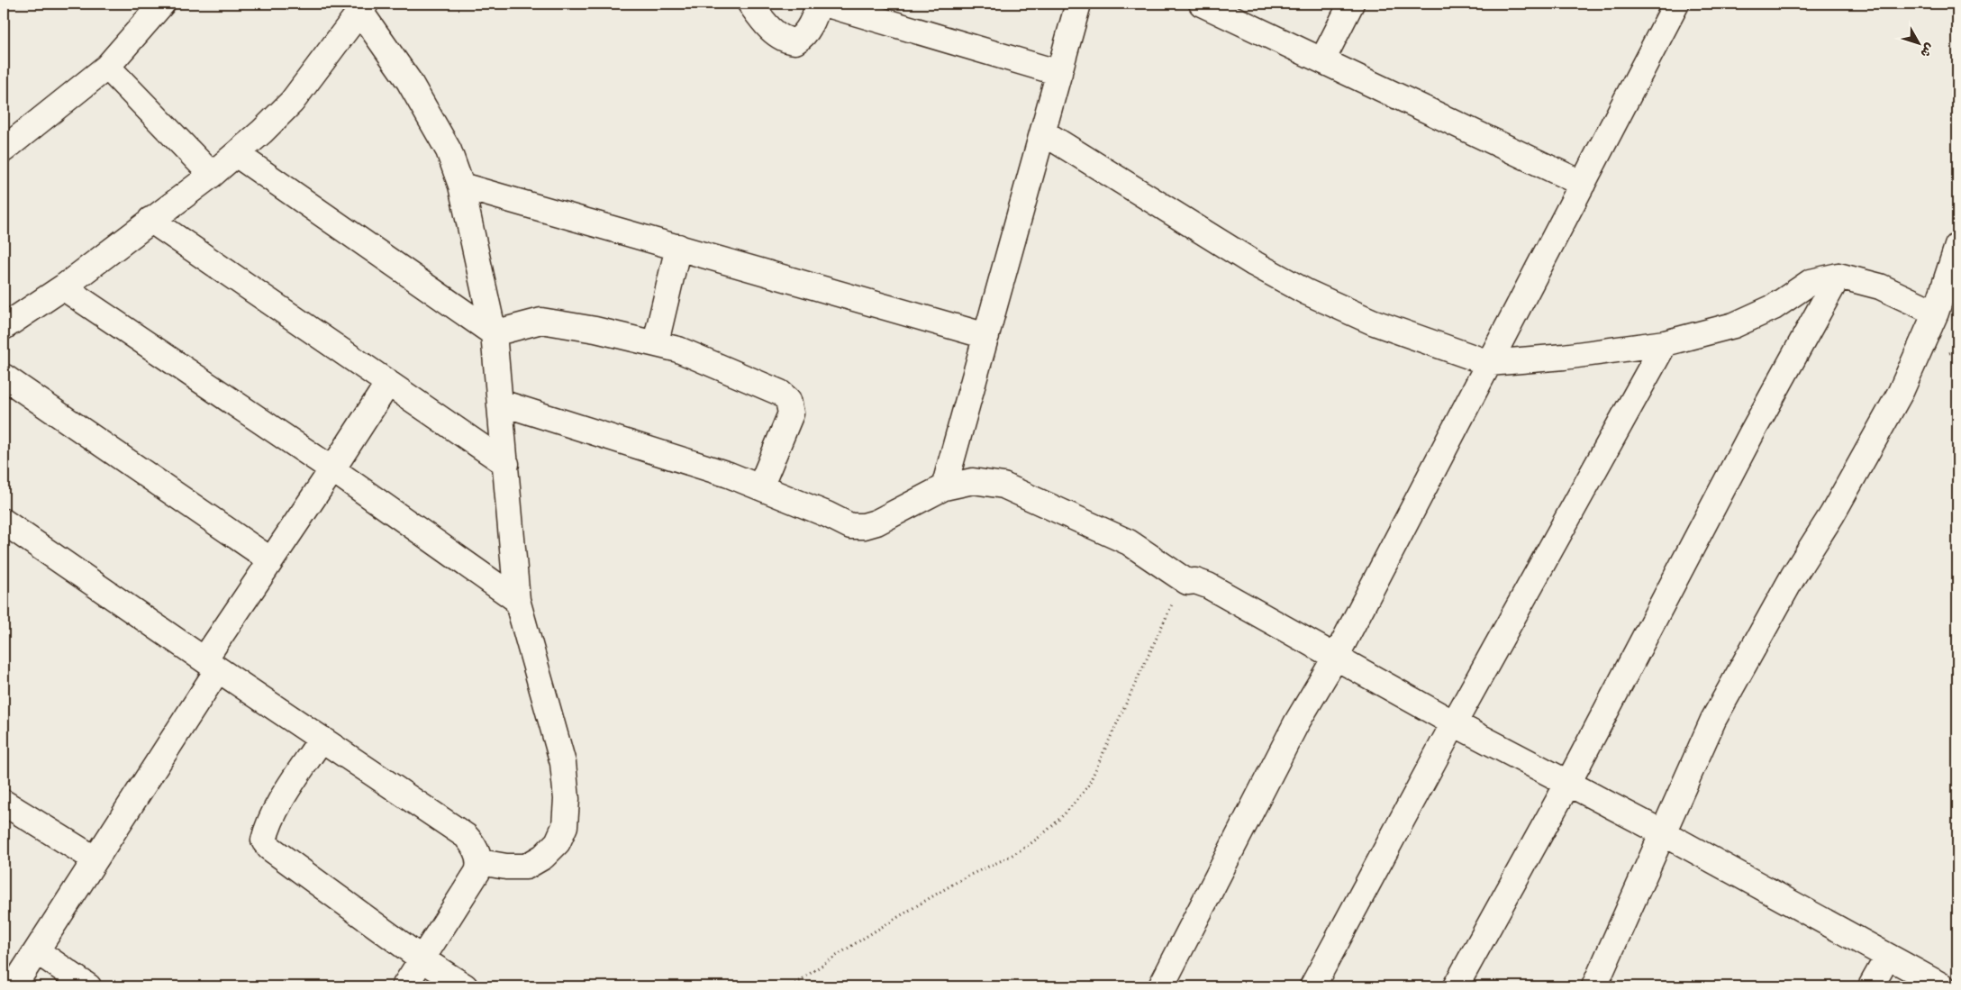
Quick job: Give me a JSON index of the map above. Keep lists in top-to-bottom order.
{
  "north": "bottom right"
}
